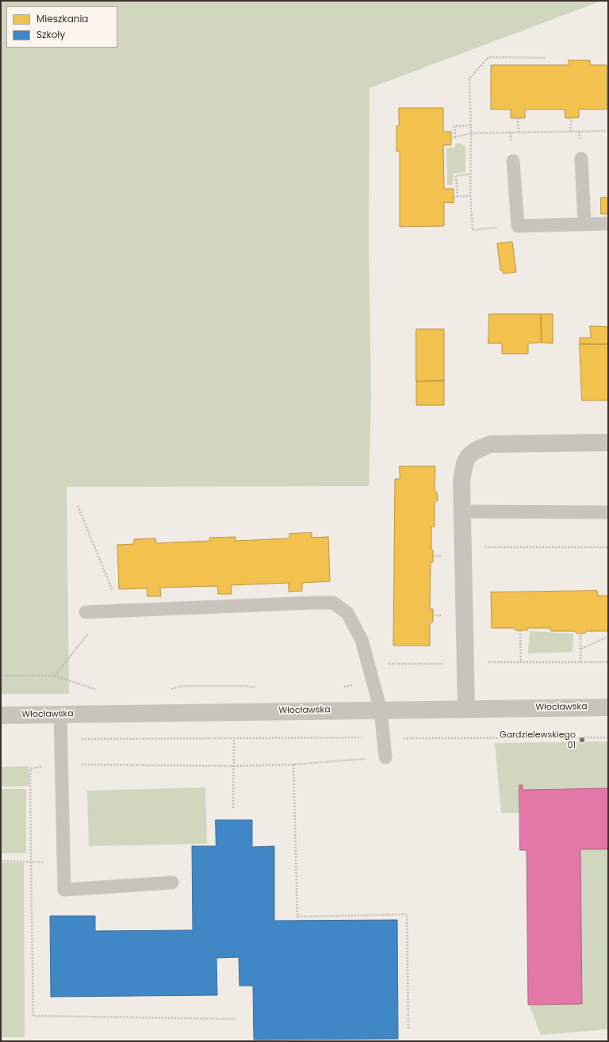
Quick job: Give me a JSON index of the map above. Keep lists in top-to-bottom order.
{
  "streets": {
    "street": ["Włocławska"]
  },
  "places": ["Gardzielewskiego 01"],
  "legend": ["Mieszkania", "Szkoły"]
}
